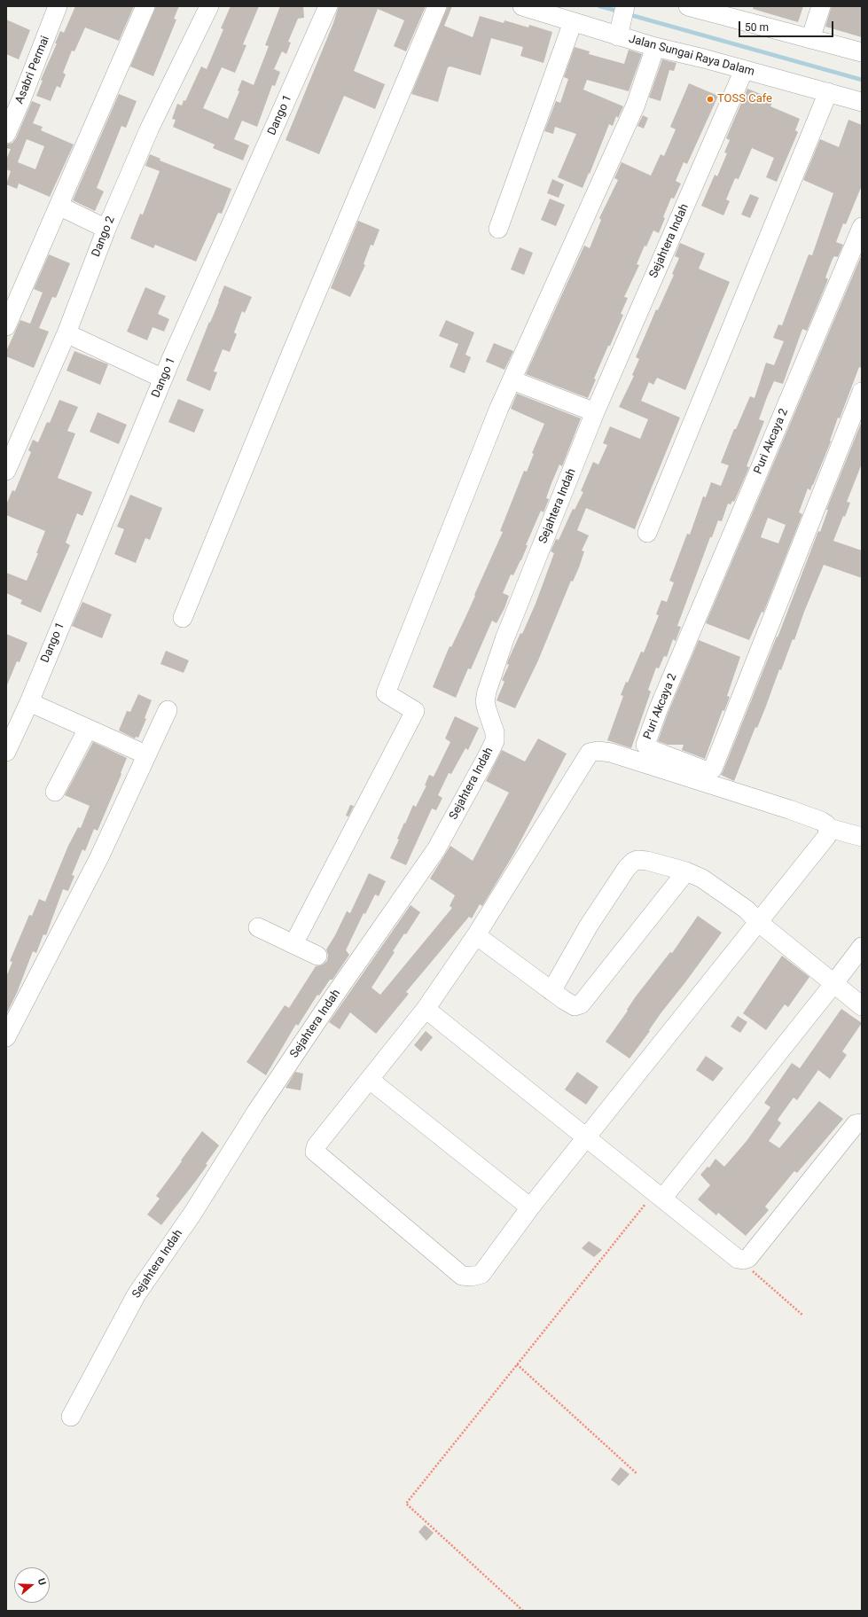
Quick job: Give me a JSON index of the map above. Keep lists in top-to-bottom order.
{
  "streets": {
    "street": [
      "Jalan Sungai Raya Dalam",
      "Asabri Permai",
      "Dango 1",
      "Dango 2",
      "Sejahtera Indah",
      "Puri Akcaya 2"
    ]
  },
  "crossings": [
    ["Jalan Sungai Raya Dalam", "Sejahtera Indah"]
  ],
  "places": ["TOSS Cafe"],
  "scale_bar": "50 m",
  "north": "right"
}
